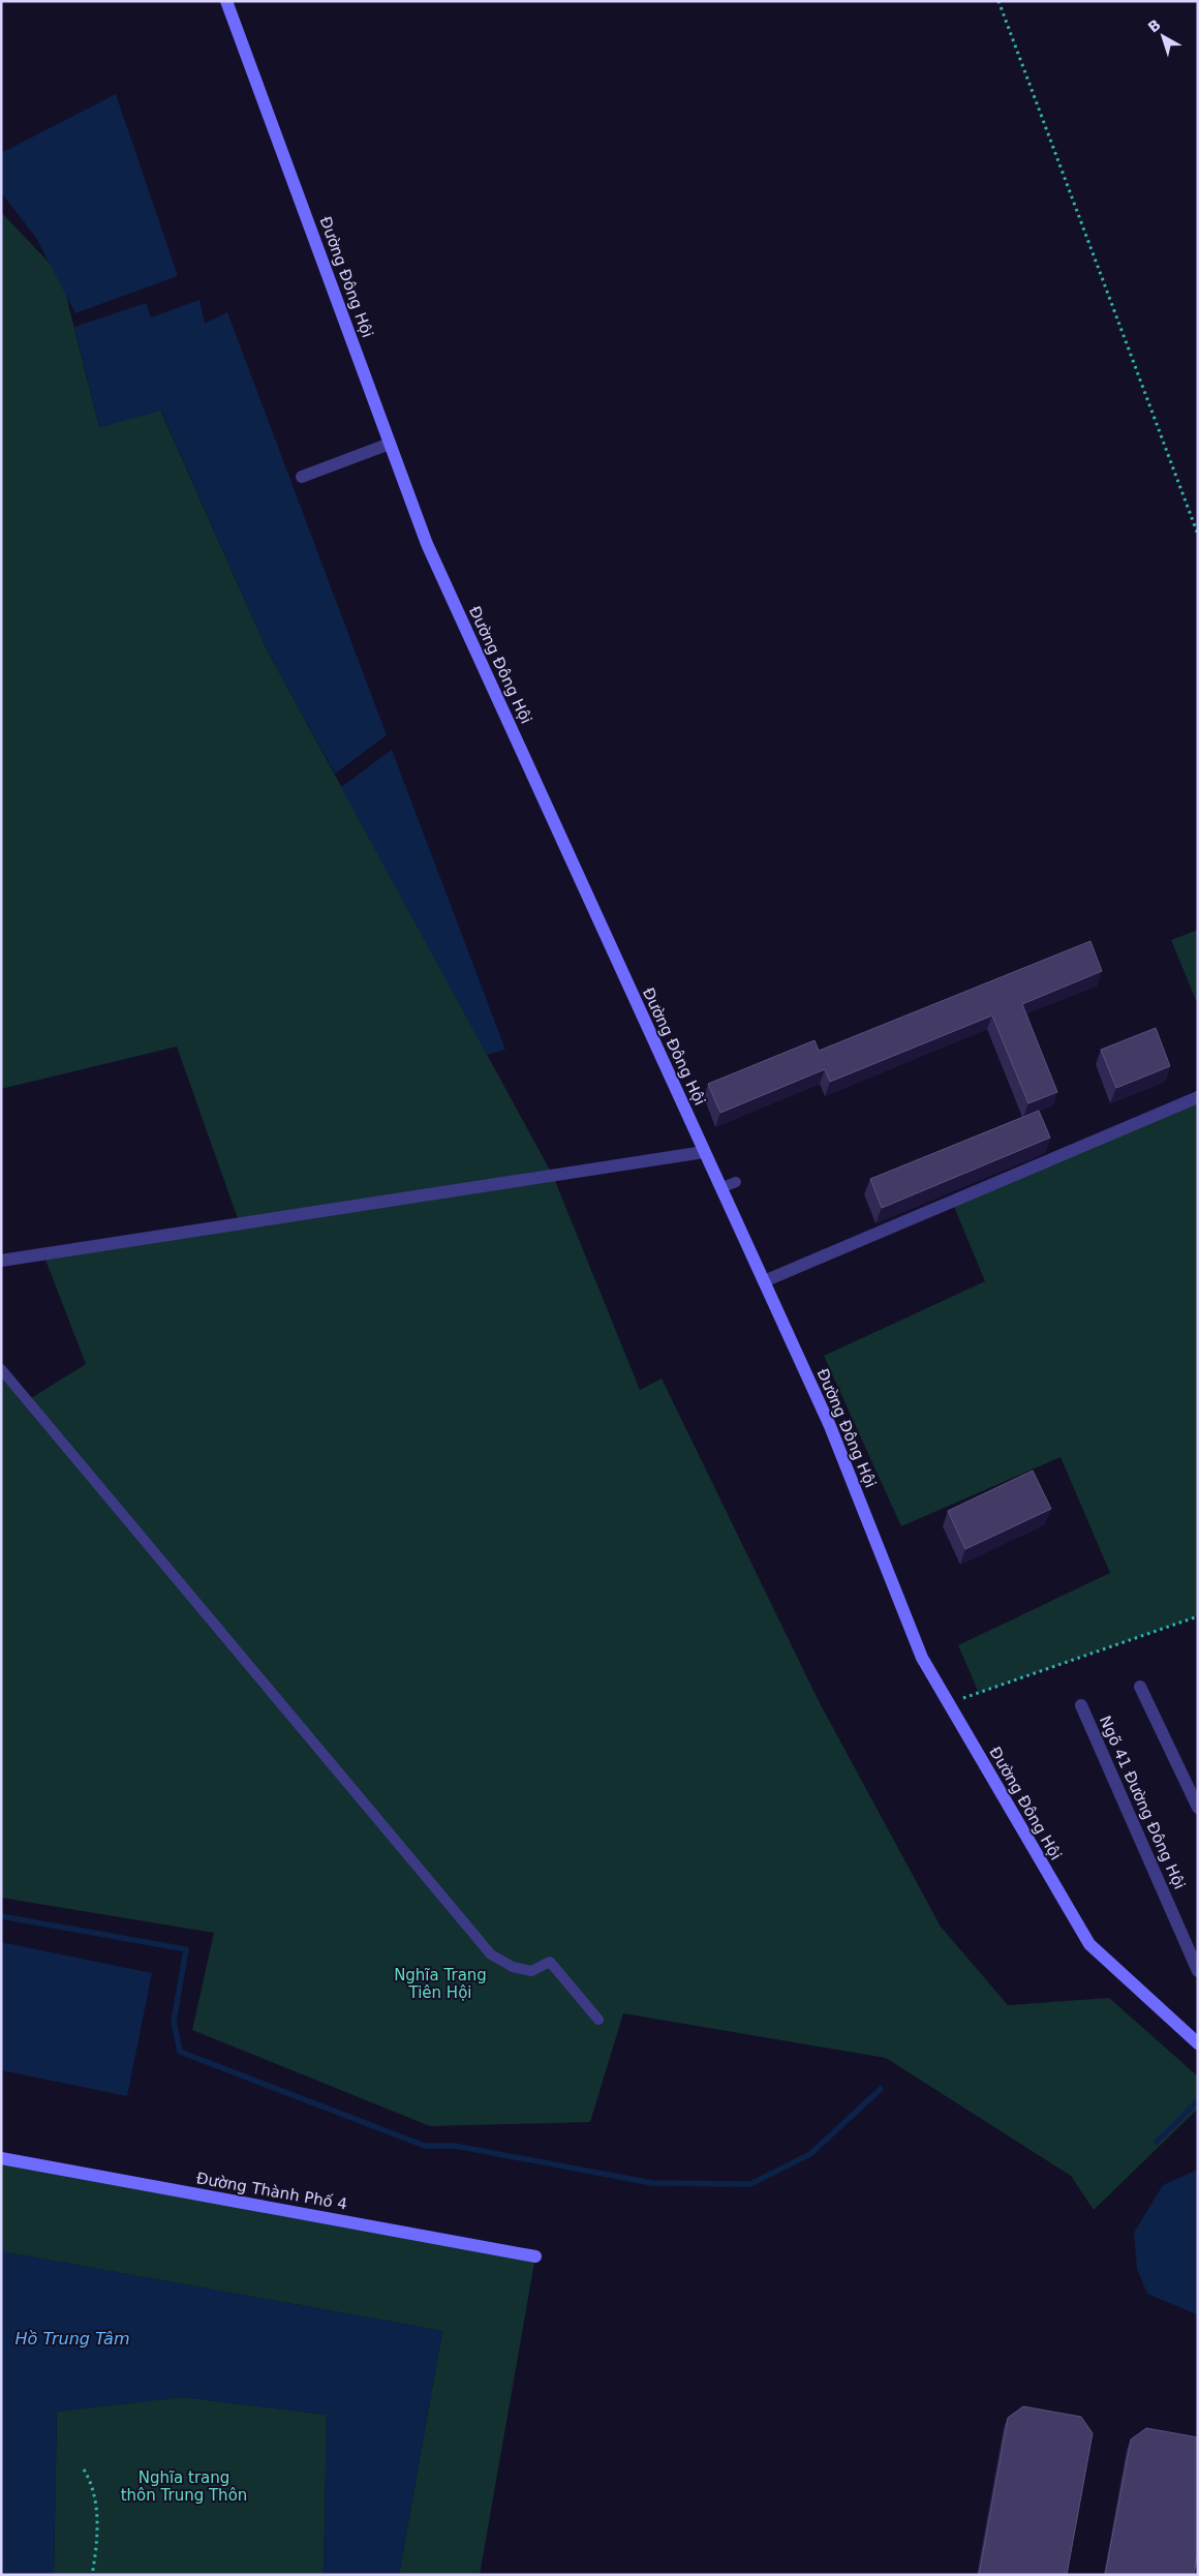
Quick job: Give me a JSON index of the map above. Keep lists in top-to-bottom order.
{
  "streets": {
    "street": ["Đường Đông Hội", "Ngõ 41 Đường Đông Hội", "Đường Thành Phố 4"]
  },
  "water": ["Hồ Trung Tâm"],
  "parks": ["Nghĩa Trang Tiên Hội", "Nghĩa trang thôn Trung Thôn"],
  "north": "top left"
}
